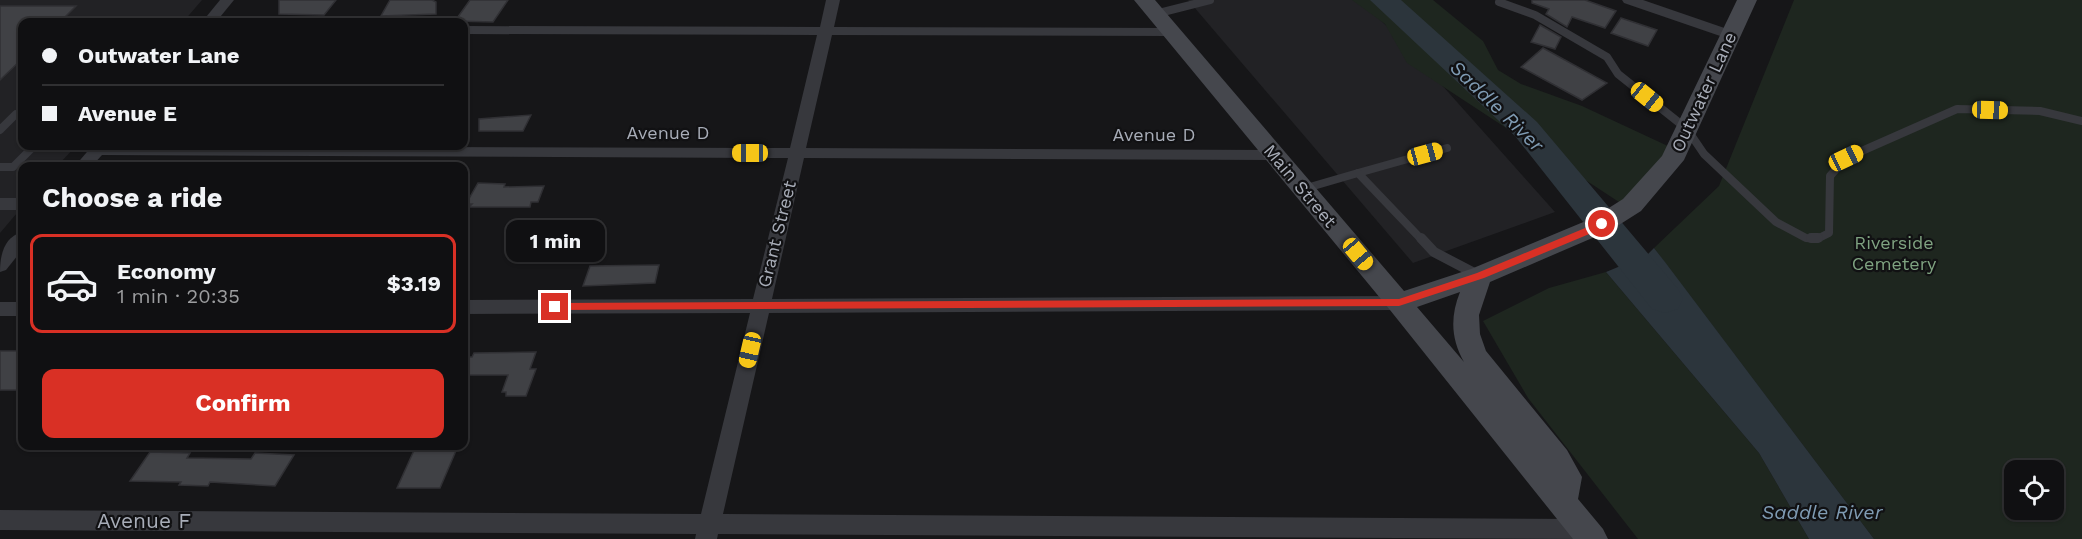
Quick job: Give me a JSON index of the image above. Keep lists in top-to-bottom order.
{
  "streets": {
    "street": [
      "Outwater Lane",
      "Avenue D",
      "Main Street",
      "Grant Street",
      "Avenue F"
    ]
  },
  "crossings": [
    ["Outwater Lane", "Main Street"],
    ["Avenue D", "Main Street"],
    ["Avenue D", "Grant Street"],
    ["Main Street", "Avenue F"],
    ["Grant Street", "Avenue F"]
  ],
  "water": ["Saddle River"],
  "parks": ["Riverside Cemetery"],
  "page": {
    "banner": ["Outwater Lane", "Avenue E"],
    "heading": "Choose a ride",
    "bubble": "1 min",
    "list": [
      {
        "name": "Economy",
        "note": "1 min · 20:35",
        "value": "$3.19"
      }
    ],
    "buttons": "Confirm"
  }
}
